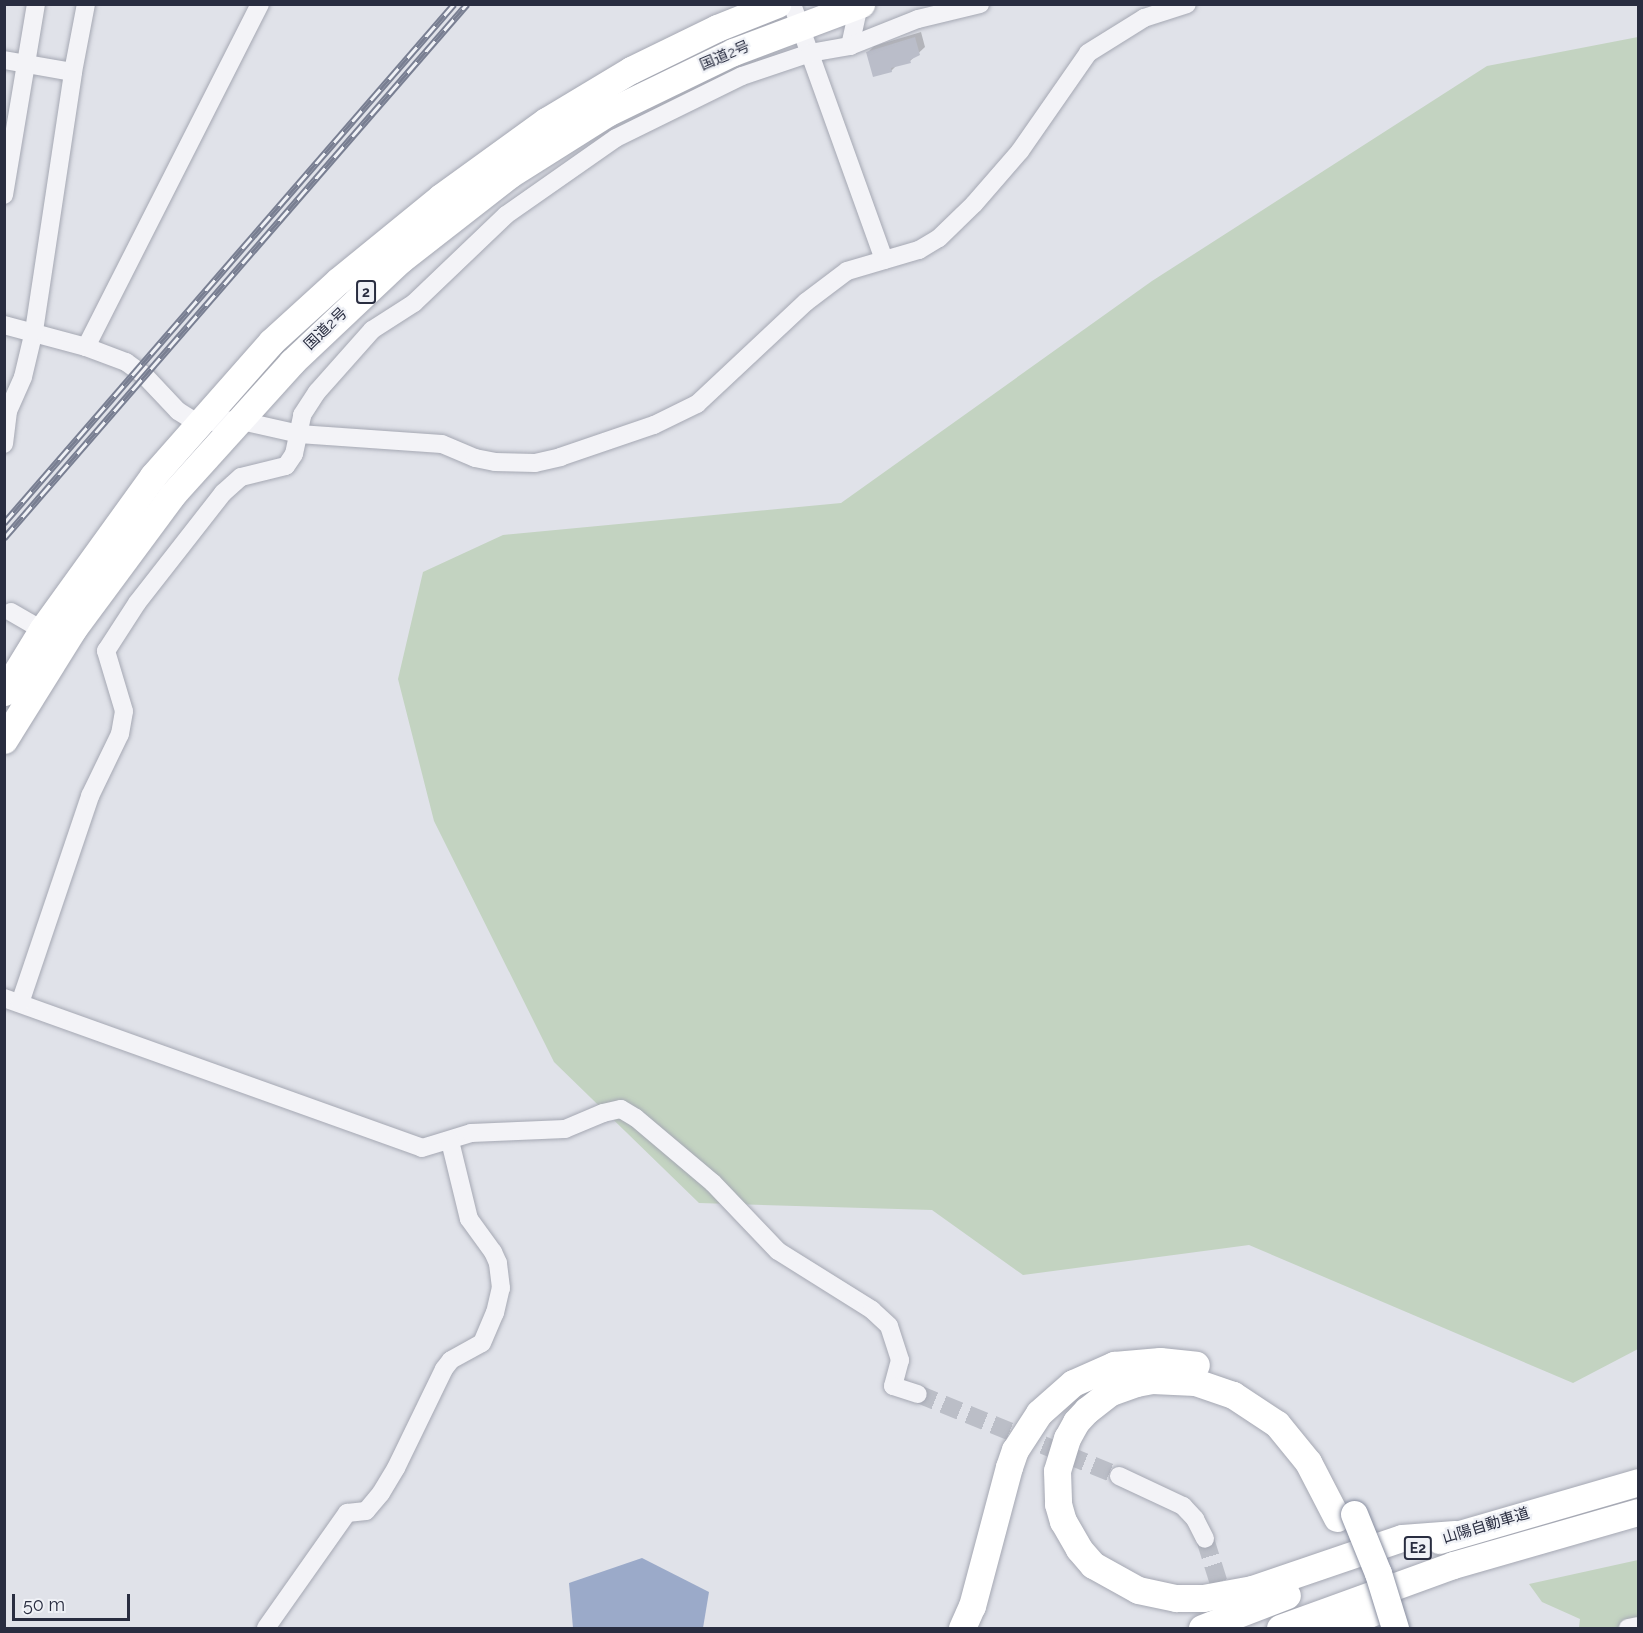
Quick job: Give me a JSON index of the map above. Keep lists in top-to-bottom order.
{
  "streets": {
    "highway": [
      "国道2号",
      "2",
      "山陽自動車道",
      "E2"
    ]
  },
  "scale_bar": "50 m"
}
